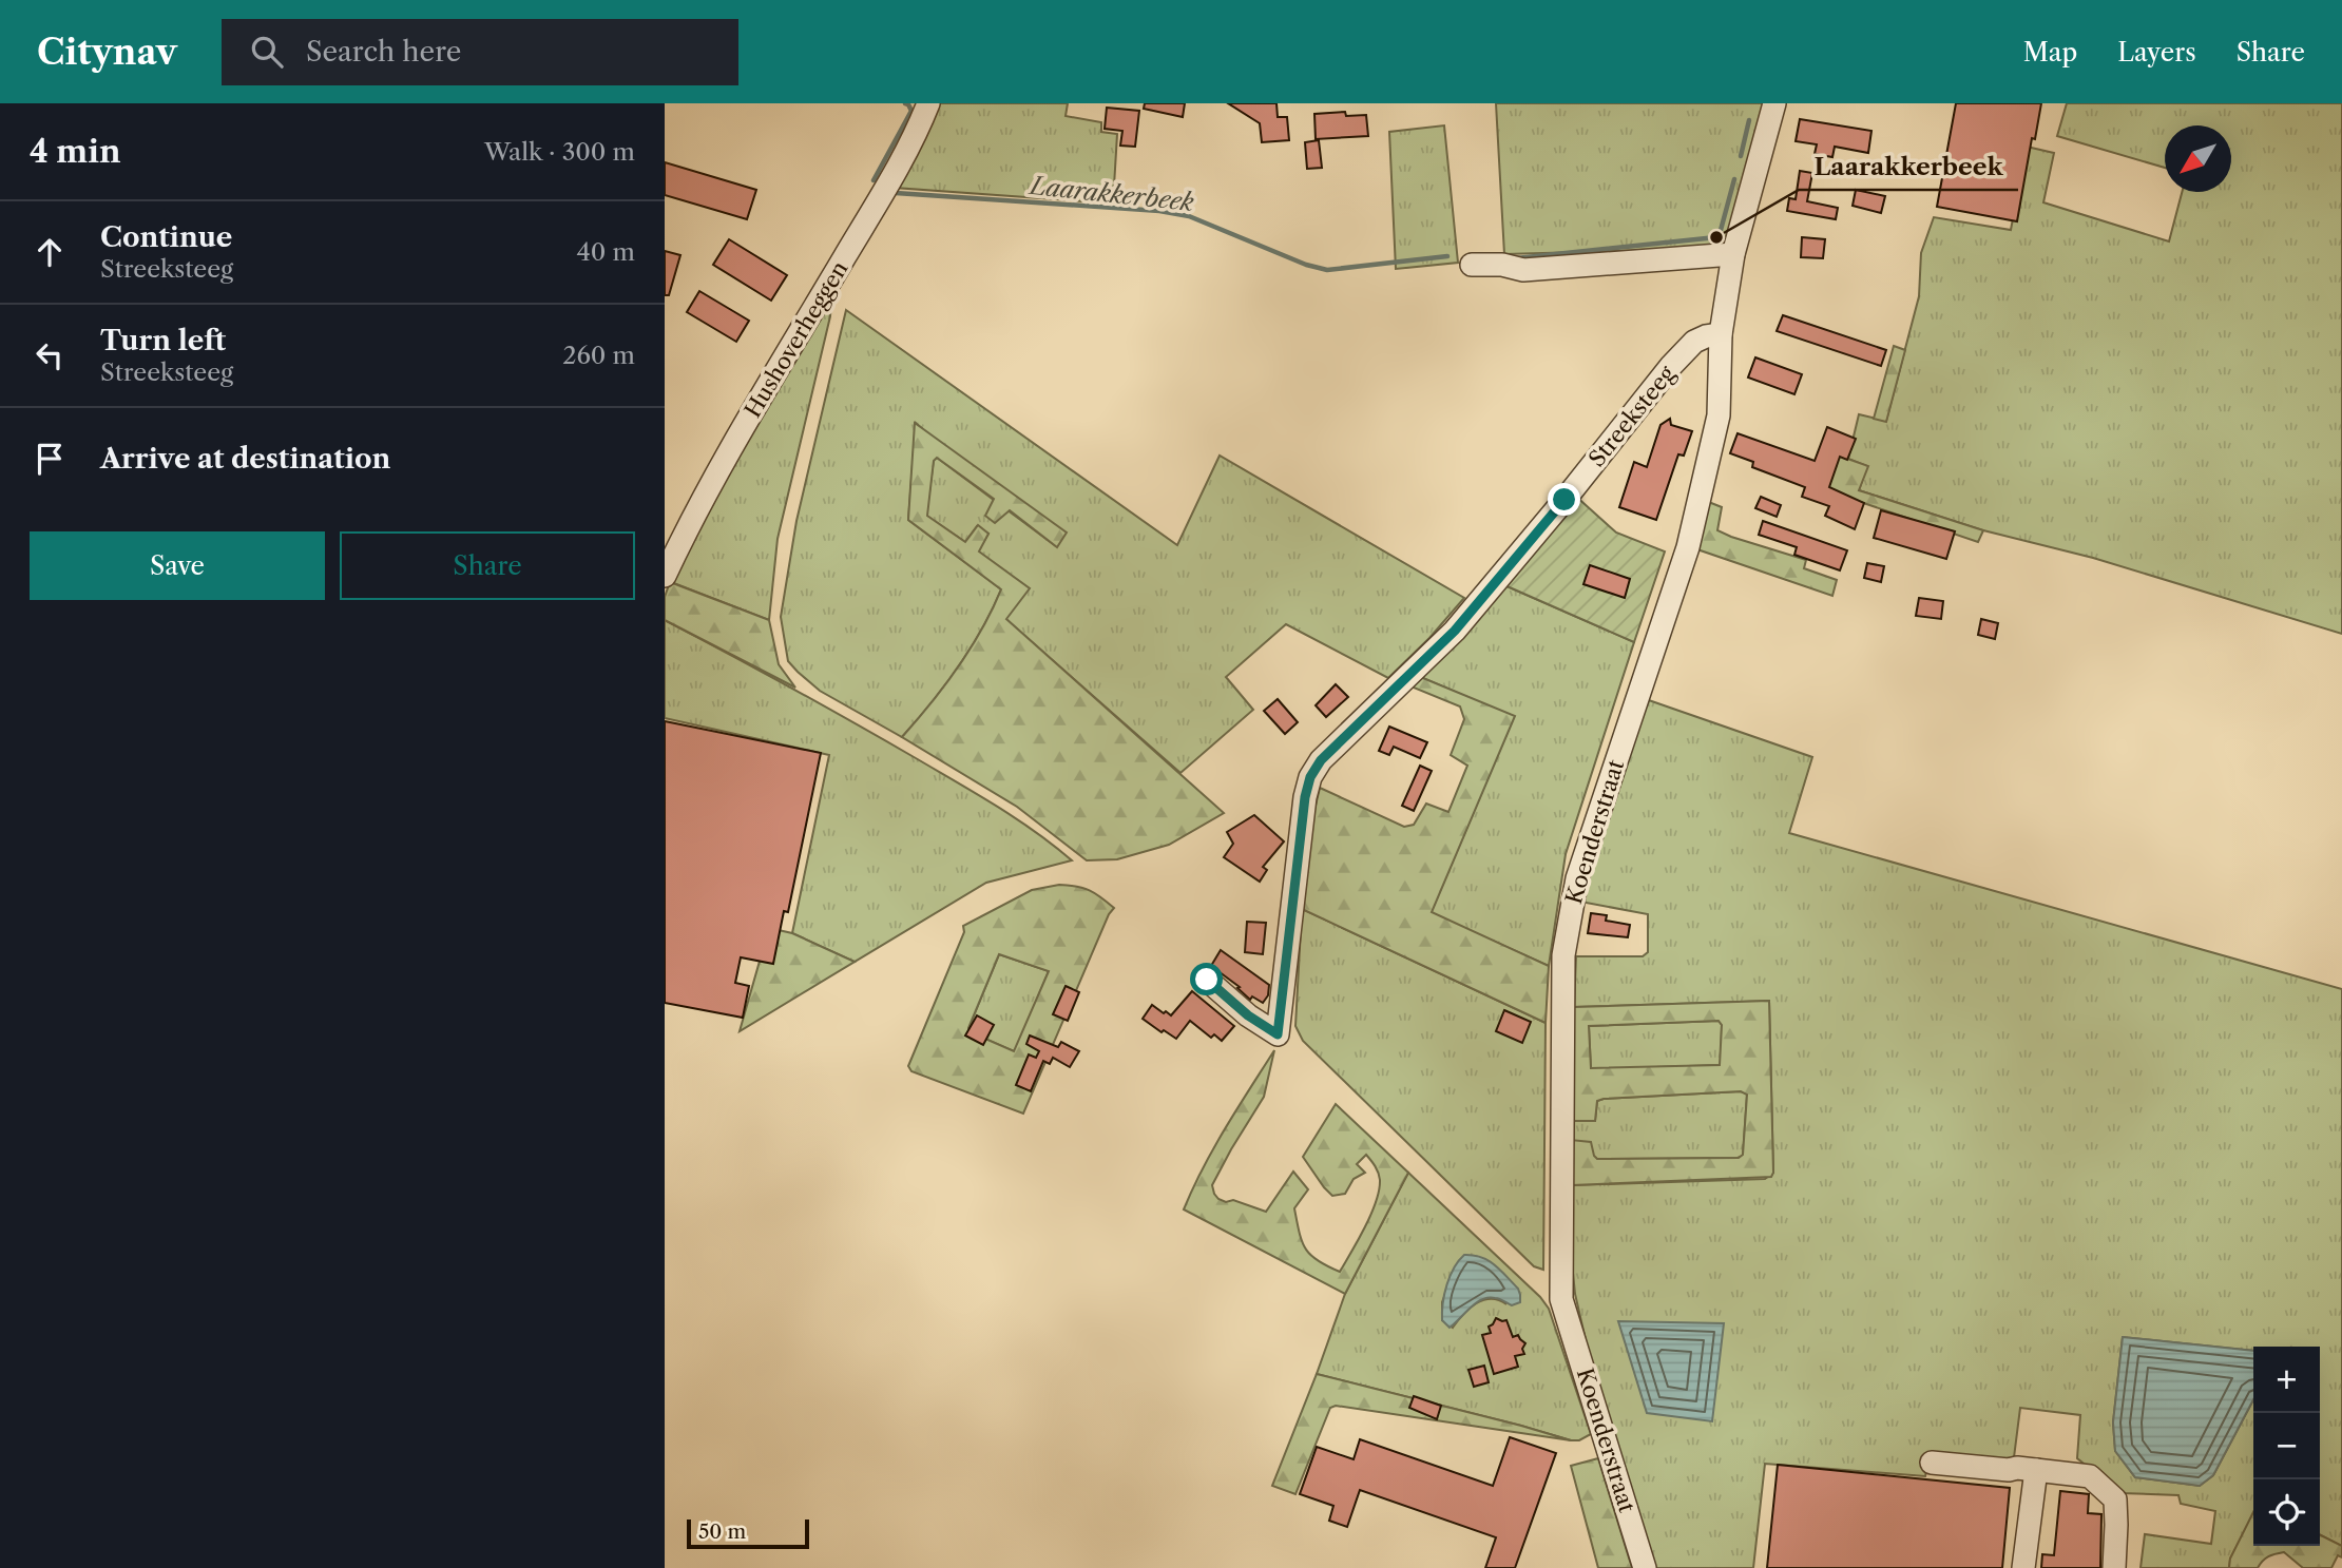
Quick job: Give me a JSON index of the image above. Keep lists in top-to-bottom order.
{
  "streets": {
    "street": ["Hushoverheggen", "Streeksteeg", "Koenderstraat"]
  },
  "crossings": [
    ["Streeksteeg", "Koenderstraat"]
  ],
  "water": ["Laarakkerbeek"],
  "places": ["Laarakkerbeek"],
  "scale_bar": "50 m",
  "north": "bottom left",
  "page": {
    "header": "Citynav",
    "search": "Search here",
    "nav": ["Map", "Layers", "Share"],
    "heading": ["4 min", "Walk · 300 m"],
    "list": [
      ["Continue", "Streeksteeg", "40 m"],
      ["Turn left", "Streeksteeg", "260 m"],
      "Arrive at destination"
    ],
    "buttons": ["Save", "Share"],
    "map_buttons": ["+", "−"],
    "scale": "50 m"
  }
}
